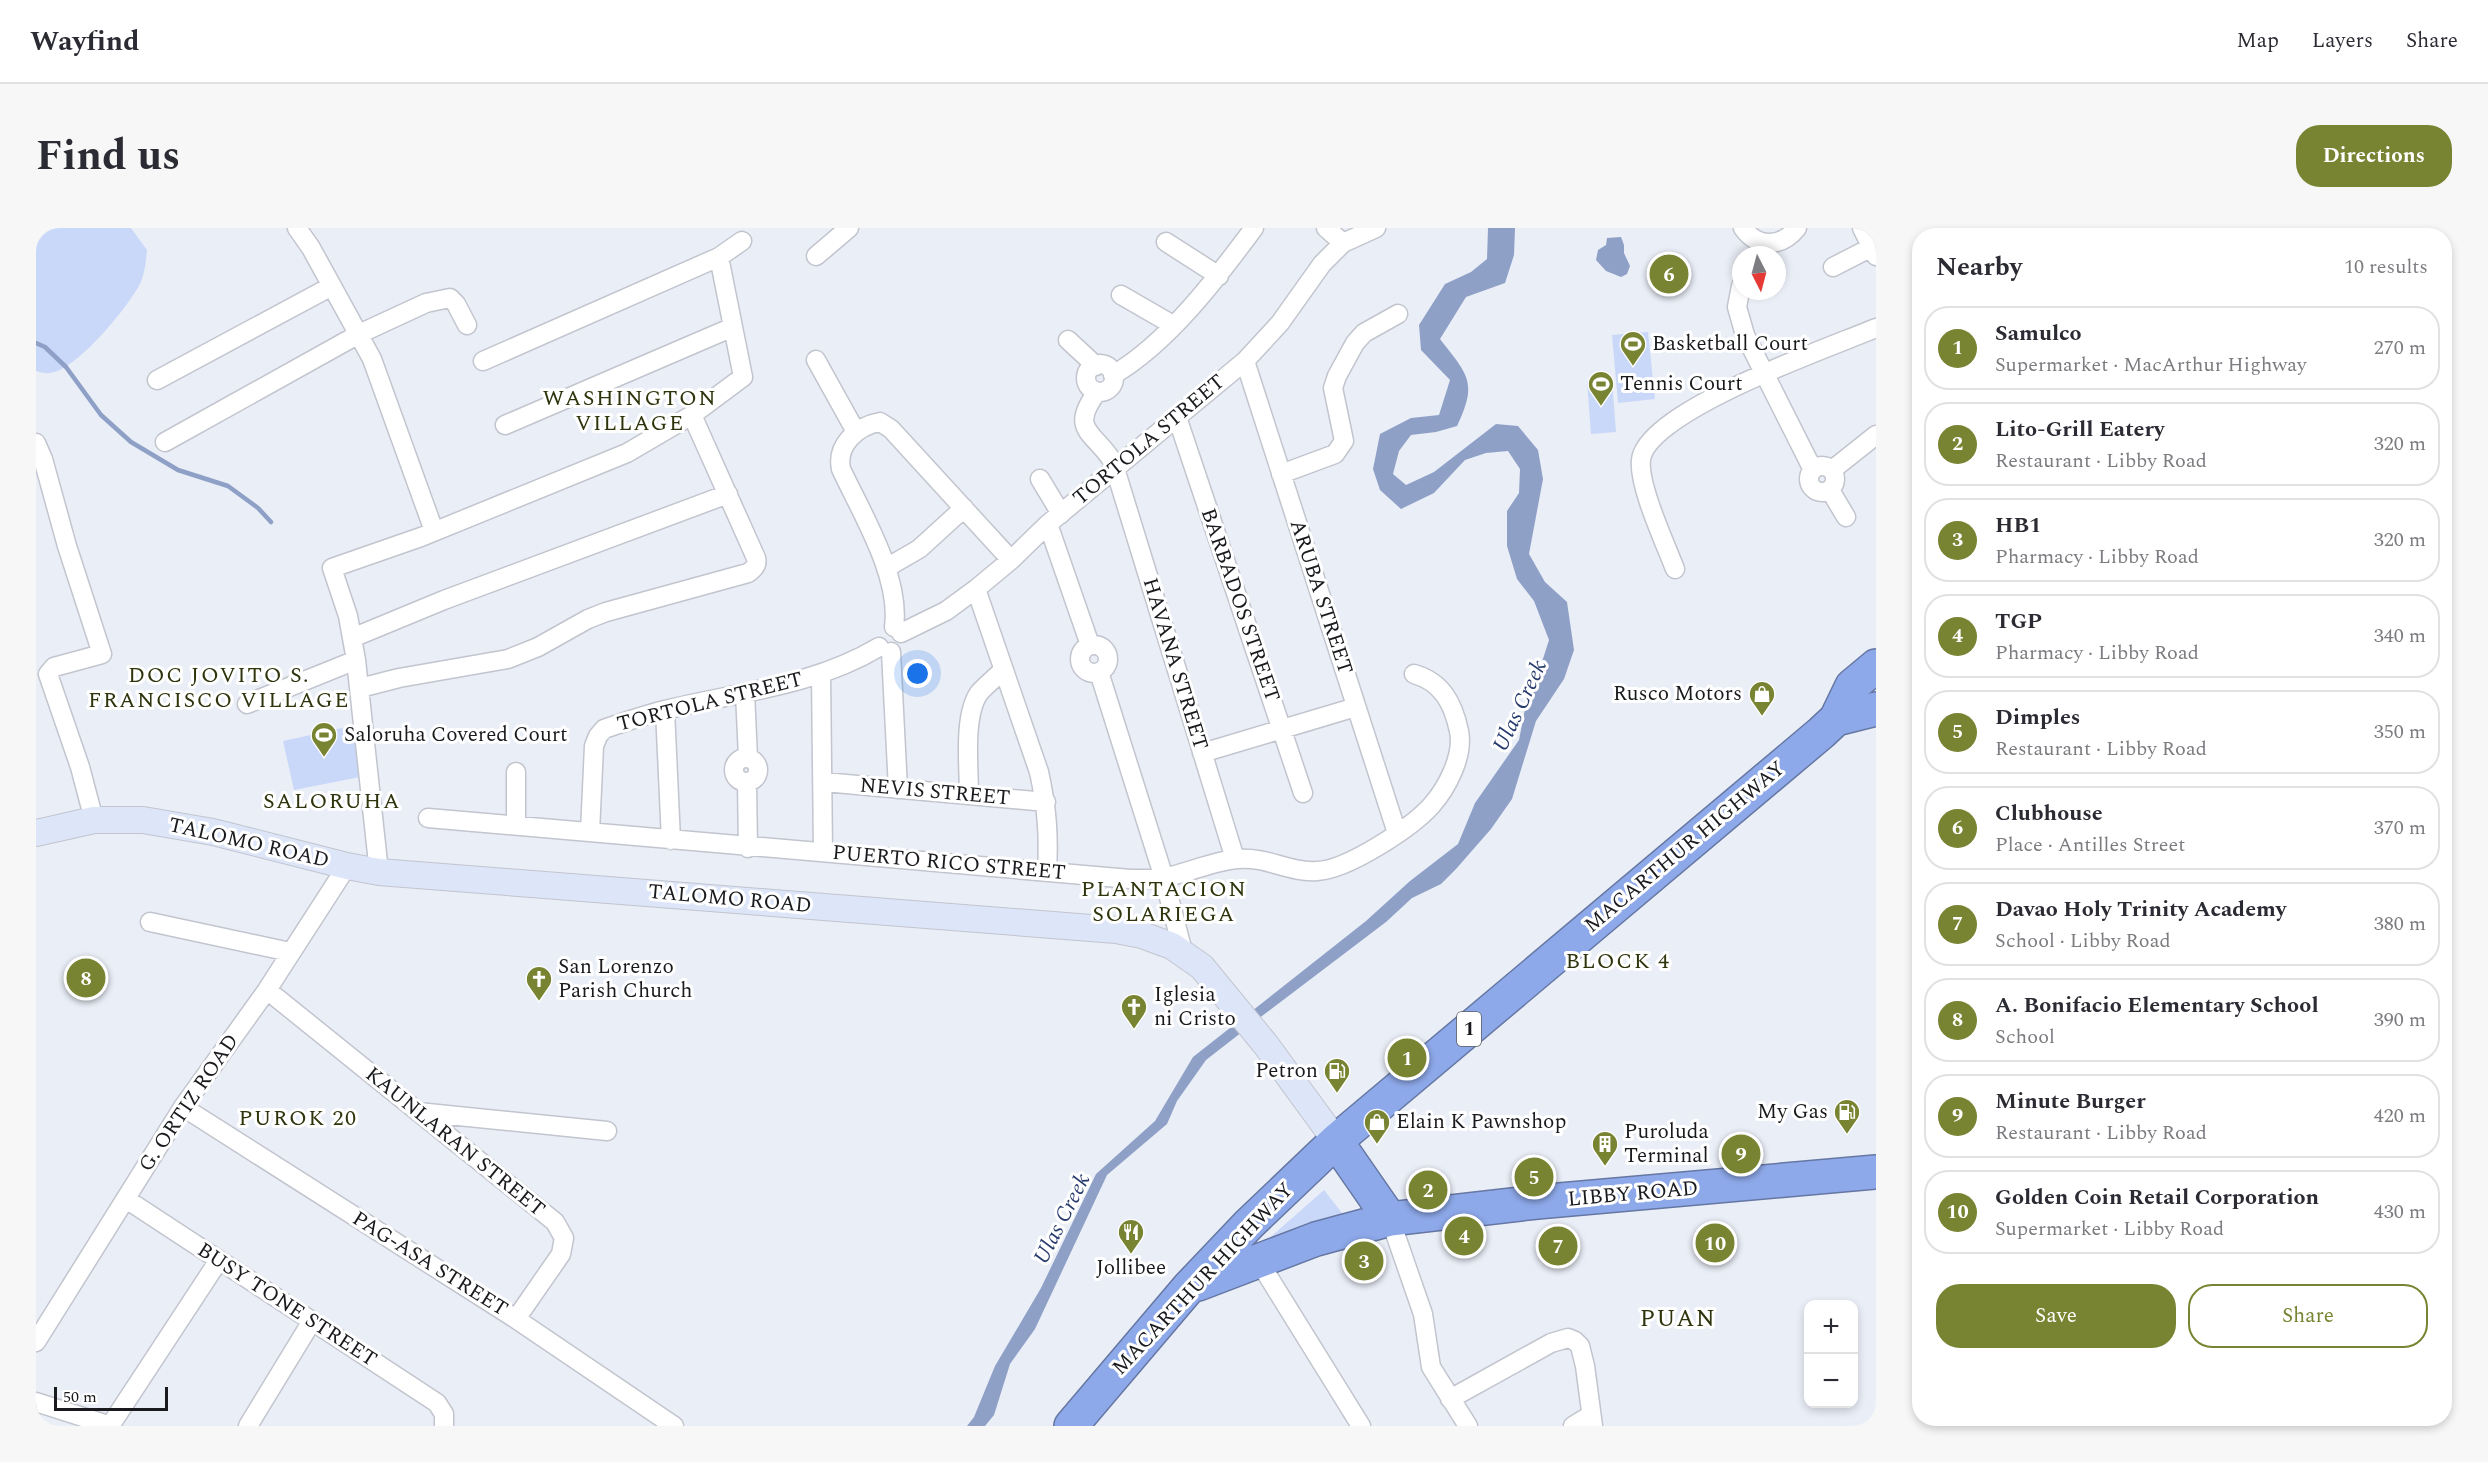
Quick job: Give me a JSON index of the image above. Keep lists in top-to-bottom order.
{
  "streets": {
    "highway": ["MACARTHUR HIGHWAY", "1", "LIBBY ROAD"],
    "street": [
      "TORTOLA STREET",
      "ARUBA STREET",
      "BARBADOS STREET",
      "HAVANA STREET",
      "NEVIS STREET",
      "TALOMO ROAD",
      "PUERTO RICO STREET",
      "G. ORTIZ ROAD",
      "KAUNLARAN STREET",
      "PAG-ASA STREET",
      "BUSY TONE STREET"
    ]
  },
  "crossings": [
    ["TORTOLA STREET", "ARUBA STREET"],
    ["TORTOLA STREET", "BARBADOS STREET"],
    ["TORTOLA STREET", "HAVANA STREET"],
    ["TORTOLA STREET", "PUERTO RICO STREET"],
    ["ARUBA STREET", "PUERTO RICO STREET"],
    ["HAVANA STREET", "PUERTO RICO STREET"],
    ["TALOMO ROAD", "MACARTHUR HIGHWAY"],
    ["TALOMO ROAD", "G. ORTIZ ROAD"],
    ["MACARTHUR HIGHWAY", "LIBBY ROAD"],
    ["G. ORTIZ ROAD", "KAUNLARAN STREET"],
    ["G. ORTIZ ROAD", "PAG-ASA STREET"],
    ["G. ORTIZ ROAD", "BUSY TONE STREET"],
    ["KAUNLARAN STREET", "PAG-ASA STREET"]
  ],
  "districts": [
    "WASHINGTON VILLAGE",
    "DOC JOVITO S. FRANCISCO VILLAGE",
    "SALORUHA",
    "PLANTACION SOLARIEGA",
    "BLOCK 4",
    "PUROK 20",
    "PUAN"
  ],
  "water": ["Ulas Creek"],
  "places": {
    "sports": ["Basketball Court", "Tennis Court", "Saloruha Covered Court"],
    "shop": ["Rusco Motors", "Elain K Pawnshop"],
    "church": ["San Lorenzo Parish Church", "Iglesia ni Cristo"],
    "fuel station": ["Petron", "My Gas"],
    "building": ["Puroluda Terminal"],
    "restaurant": ["Jollibee"]
  },
  "scale_bar": "50 m",
  "north": "bottom",
  "page": {
    "header": "Wayfind",
    "nav": ["Map", "Layers", "Share"],
    "title": "Find us",
    "buttons": [
      "Directions",
      ["Save", "Share"]
    ],
    "heading": ["Nearby", "10 results"],
    "pins": [
      "6",
      "8",
      "1",
      "9",
      "5",
      "2",
      "4",
      "10",
      "7",
      "3"
    ],
    "list": [
      {
        "mark": "1",
        "name": "Samulco",
        "note": "Supermarket · MacArthur Highway",
        "value": "270 m"
      },
      {
        "mark": "2",
        "name": "Lito-Grill Eatery",
        "note": "Restaurant · Libby Road",
        "value": "320 m"
      },
      {
        "mark": "3",
        "name": "HB1",
        "note": "Pharmacy · Libby Road",
        "value": "320 m"
      },
      {
        "mark": "4",
        "name": "TGP",
        "note": "Pharmacy · Libby Road",
        "value": "340 m"
      },
      {
        "mark": "5",
        "name": "Dimples",
        "note": "Restaurant · Libby Road",
        "value": "350 m"
      },
      {
        "mark": "6",
        "name": "Clubhouse",
        "note": "Place · Antilles Street",
        "value": "370 m"
      },
      {
        "mark": "7",
        "name": "Davao Holy Trinity Academy",
        "note": "School · Libby Road",
        "value": "380 m"
      },
      {
        "mark": "8",
        "name": "A. Bonifacio Elementary School",
        "note": "School",
        "value": "390 m"
      },
      {
        "mark": "9",
        "name": "Minute Burger",
        "note": "Restaurant · Libby Road",
        "value": "420 m"
      },
      {
        "mark": "10",
        "name": "Golden Coin Retail Corporation",
        "note": "Supermarket · Libby Road",
        "value": "430 m"
      }
    ],
    "map_buttons": ["+", "−"],
    "scale": "50 m"
  }
}
